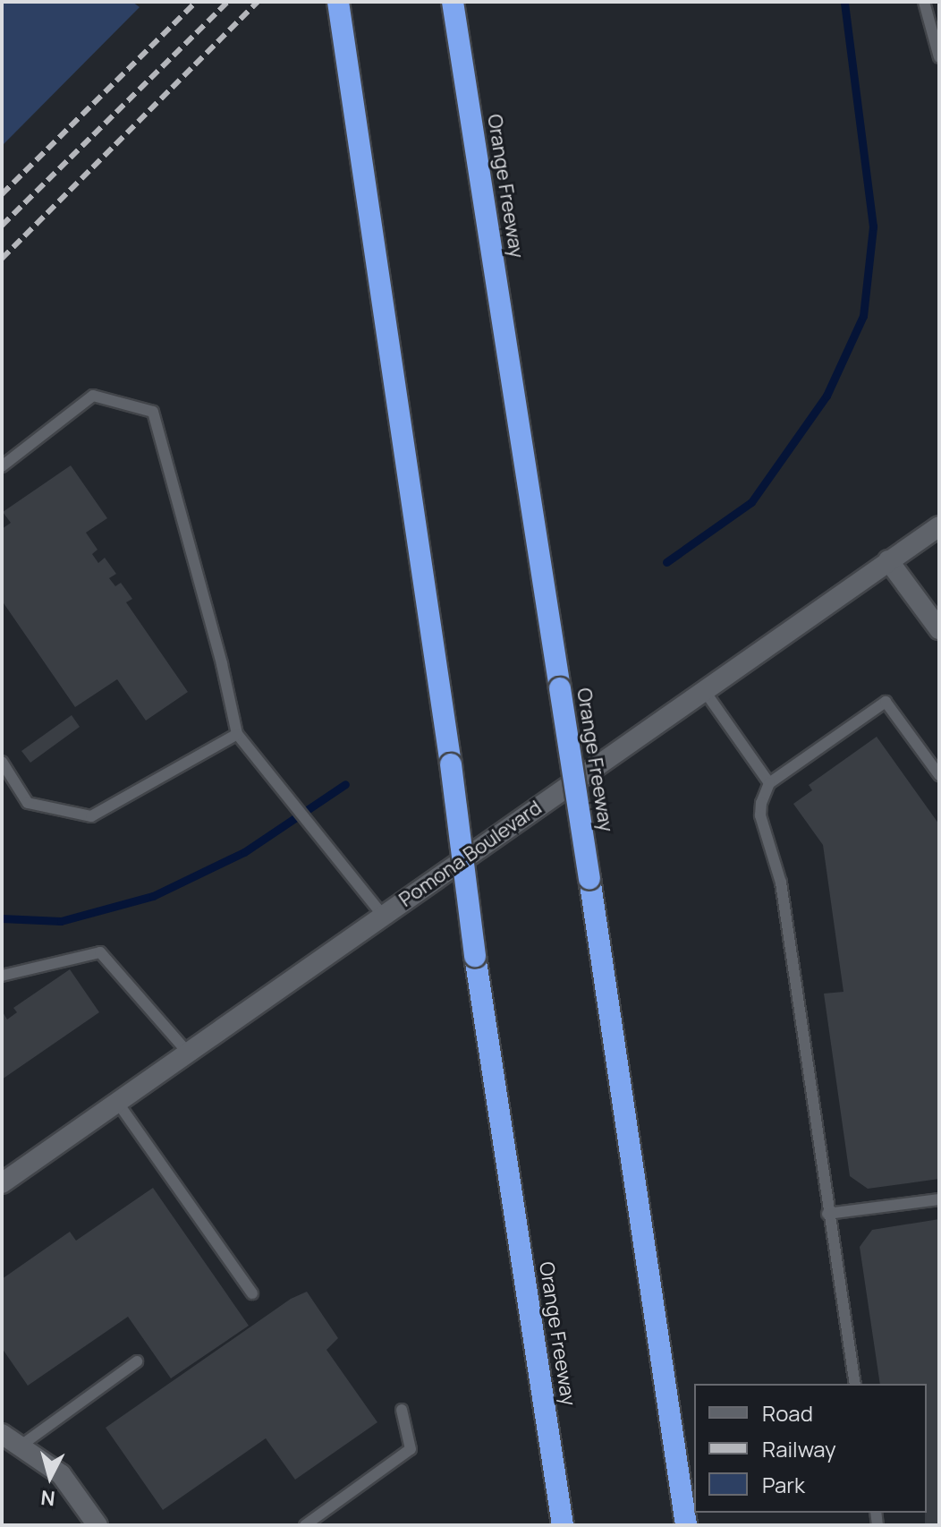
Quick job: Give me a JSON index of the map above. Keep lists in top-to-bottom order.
{
  "streets": {
    "highway": ["Orange Freeway"],
    "street": ["Pomona Boulevard"]
  },
  "legend": ["Road", "Railway", "Park"],
  "north": "bottom"
}
